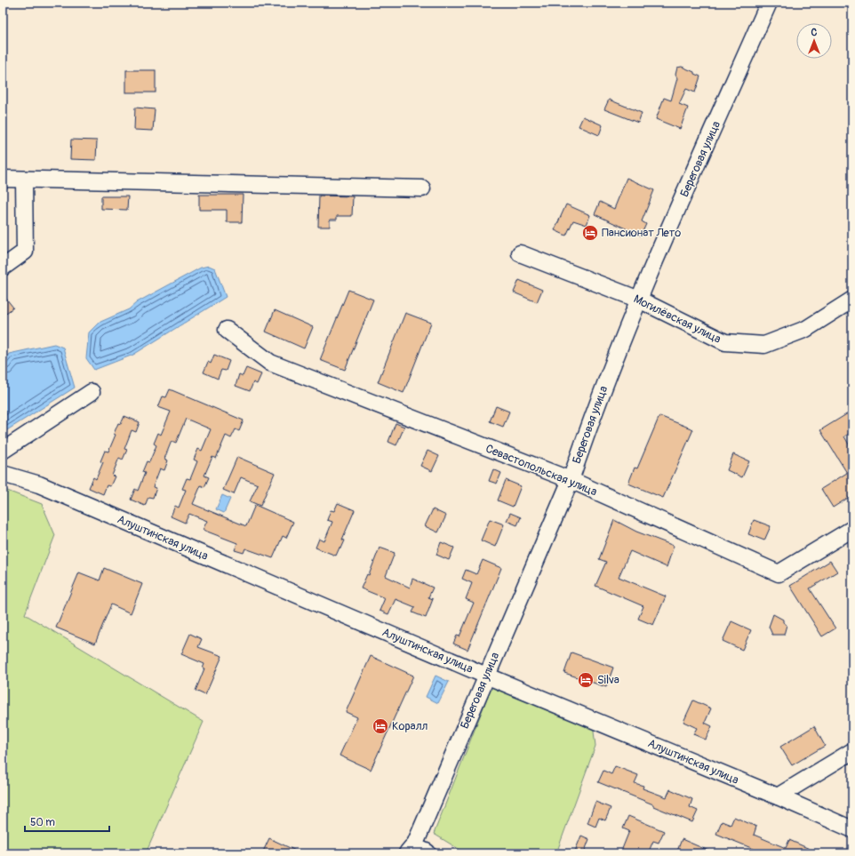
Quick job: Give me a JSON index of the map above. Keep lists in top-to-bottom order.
{
  "streets": {
    "street": [
      "Береговая улица",
      "Могилёвская улица",
      "Севастопольская улица",
      "Алуштинская улица"
    ]
  },
  "crossings": [
    ["Береговая улица", "Могилёвская улица"],
    ["Береговая улица", "Севастопольская улица"],
    ["Береговая улица", "Алуштинская улица"]
  ],
  "places": {
    "hotel": ["Пансионат Лето", "Silva", "Коралл"]
  },
  "scale_bar": "50 m",
  "north": "top"
}
